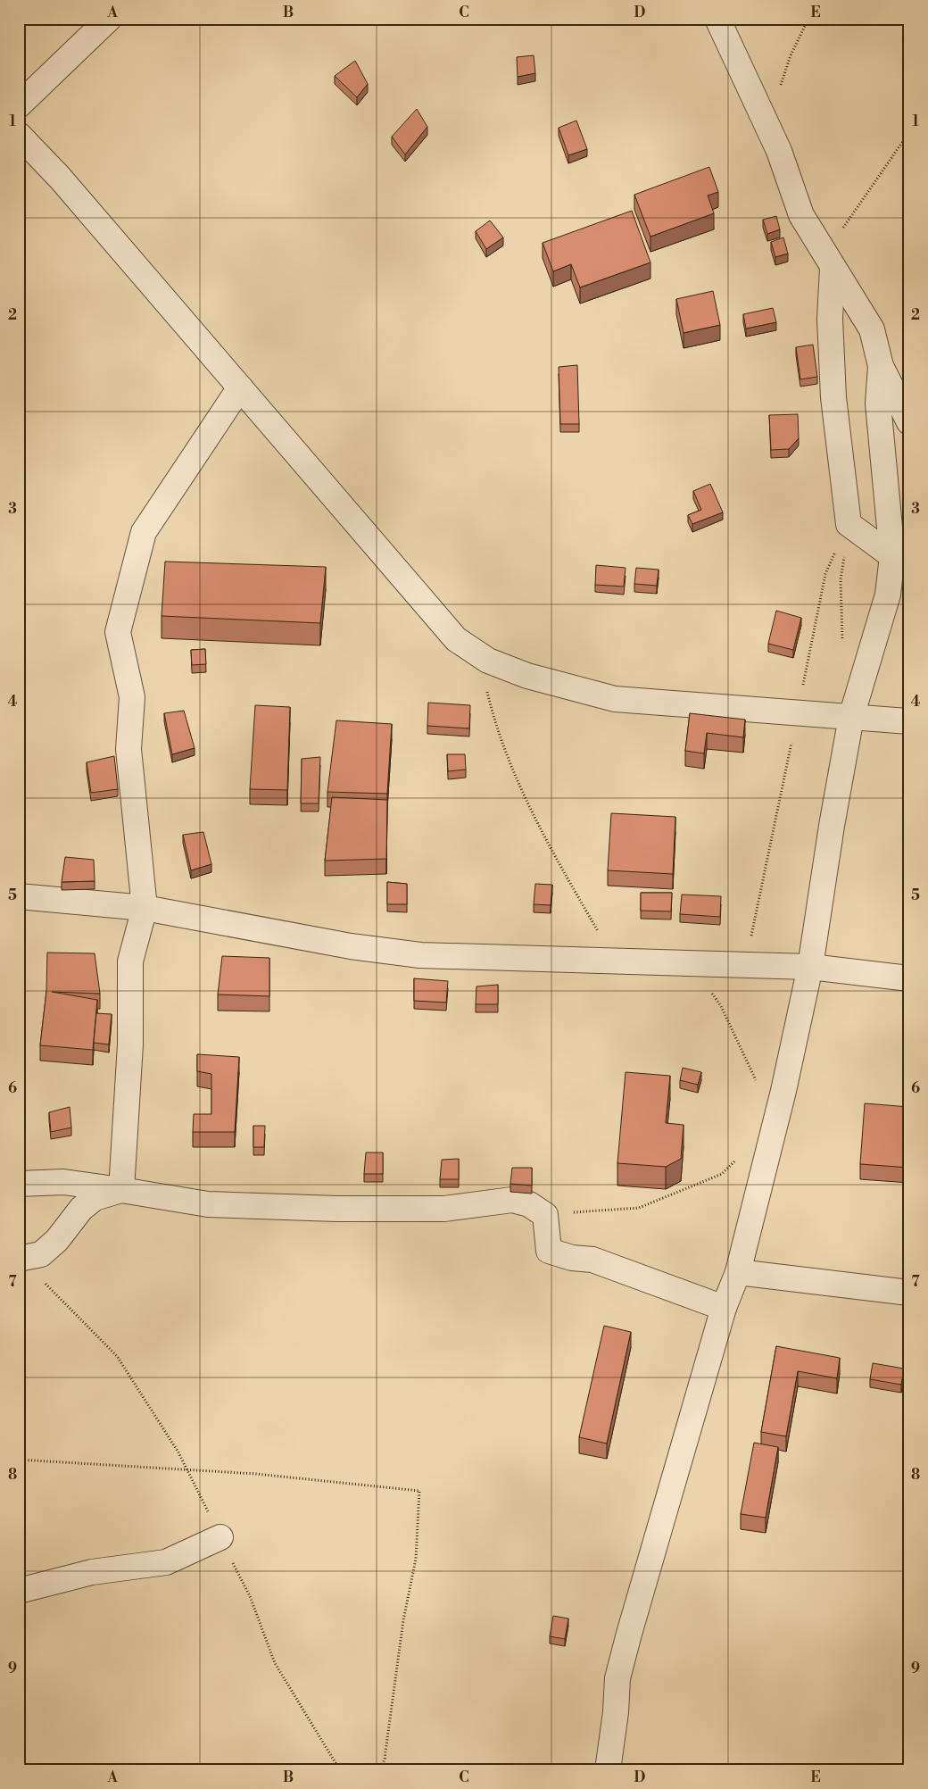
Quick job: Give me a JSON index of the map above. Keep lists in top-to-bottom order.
{
  "grid": {
    "columns": [
      "A",
      "B",
      "C",
      "D",
      "E"
    ],
    "rows": [
      "1",
      "2",
      "3",
      "4",
      "5",
      "6",
      "7",
      "8",
      "9"
    ]
  }
}
